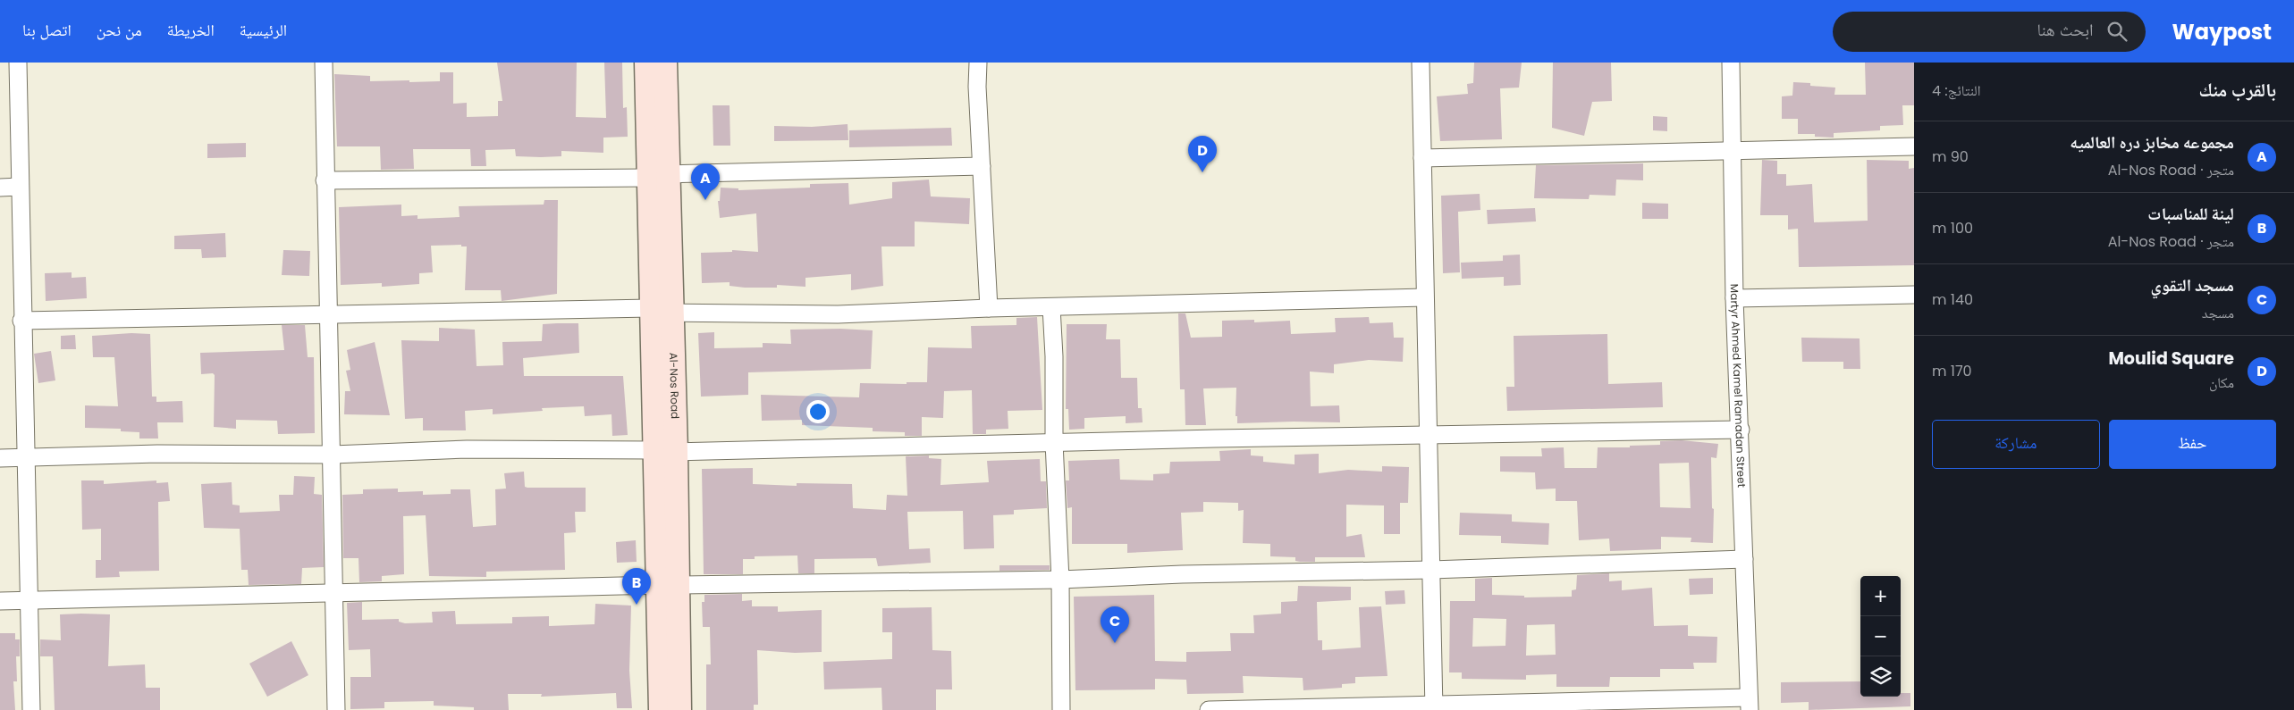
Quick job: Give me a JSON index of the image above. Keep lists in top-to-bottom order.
{
  "streets": {
    "main road": ["Al-Nos Road"],
    "street": ["Martyr Ahmed Kamel Ramadan Street"]
  },
  "page": {
    "header": "Waypost",
    "search": "ابحث هنا",
    "nav": [
      "الرئيسية",
      "الخريطة",
      "من نحن",
      "اتصل بنا"
    ],
    "heading": ["بالقرب منك", "النتائج: 4"],
    "list": [
      {
        "mark": "A",
        "name": "مجموعه مخابز دره العالميه",
        "note": "متجر · Al-Nos Road",
        "value": "90 m"
      },
      {
        "mark": "B",
        "name": "لينة للمناسبات",
        "note": "متجر · Al-Nos Road",
        "value": "100 m"
      },
      {
        "mark": "C",
        "name": "مسجد التقوي",
        "note": "مسجد",
        "value": "140 m"
      },
      {
        "mark": "D",
        "name": "Moulid Square",
        "note": "مكان",
        "value": "170 m"
      }
    ],
    "pins": [
      "D",
      "A",
      "B",
      "C"
    ],
    "buttons": ["حفظ", "مشاركة"],
    "map_buttons": ["+", "−"]
  }
}
